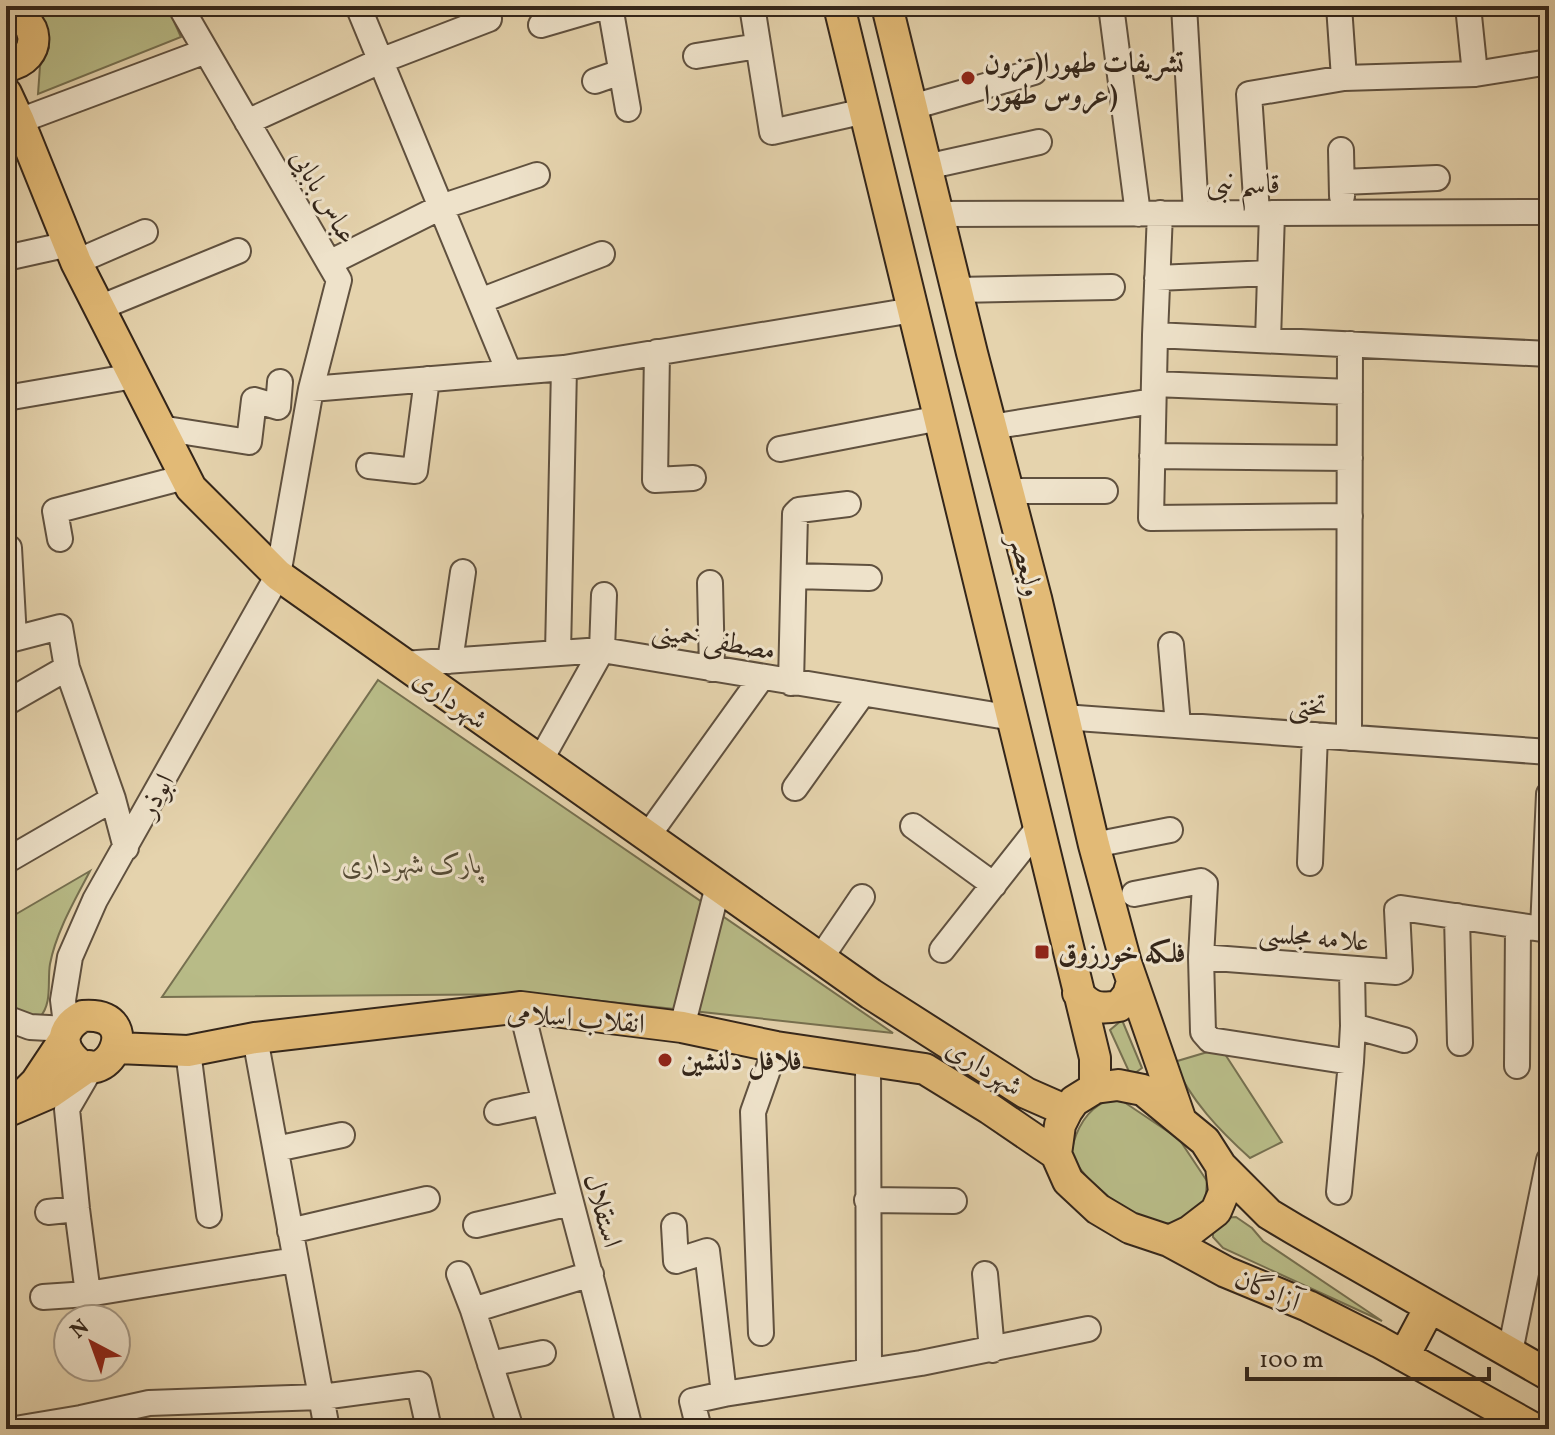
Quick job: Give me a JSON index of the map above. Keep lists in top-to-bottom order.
{
  "streets": {
    "main road": [
      "ولیعصر",
      "شهرداری",
      "انقلاب اسلامی",
      "آزادگان"
    ],
    "street": [
      "قاسم نبی",
      "عباس بابایی",
      "مصطفی خمینی",
      "تختی",
      "ابوذر",
      "علامه مجلسی",
      "استقلال"
    ]
  },
  "crossings": [
    ["قاسم نبی", "ولیعصر"],
    ["عباس بابایی", "شهرداری"],
    ["عباس بابایی", "ابوذر"],
    ["ولیعصر", "مصطفی خمینی"],
    ["ولیعصر", "شهرداری"],
    ["ولیعصر", "تختی"],
    ["ولیعصر", "انقلاب اسلامی"],
    ["ولیعصر", "آزادگان"],
    ["مصطفی خمینی", "شهرداری"],
    ["شهرداری", "ابوذر"],
    ["شهرداری", "انقلاب اسلامی"],
    ["شهرداری", "آزادگان"],
    ["ابوذر", "انقلاب اسلامی"],
    ["انقلاب اسلامی", "استقلال"],
    ["انقلاب اسلامی", "آزادگان"]
  ],
  "parks": ["پارک شهرداری"],
  "places": {
    "other": ["تشریفات طهورا(مزون عروس طهورا)", "فلافل دلنشین"],
    "transit": ["فلکه خورزوق"]
  },
  "scale_bar": "100 m",
  "north": "top left"
}
